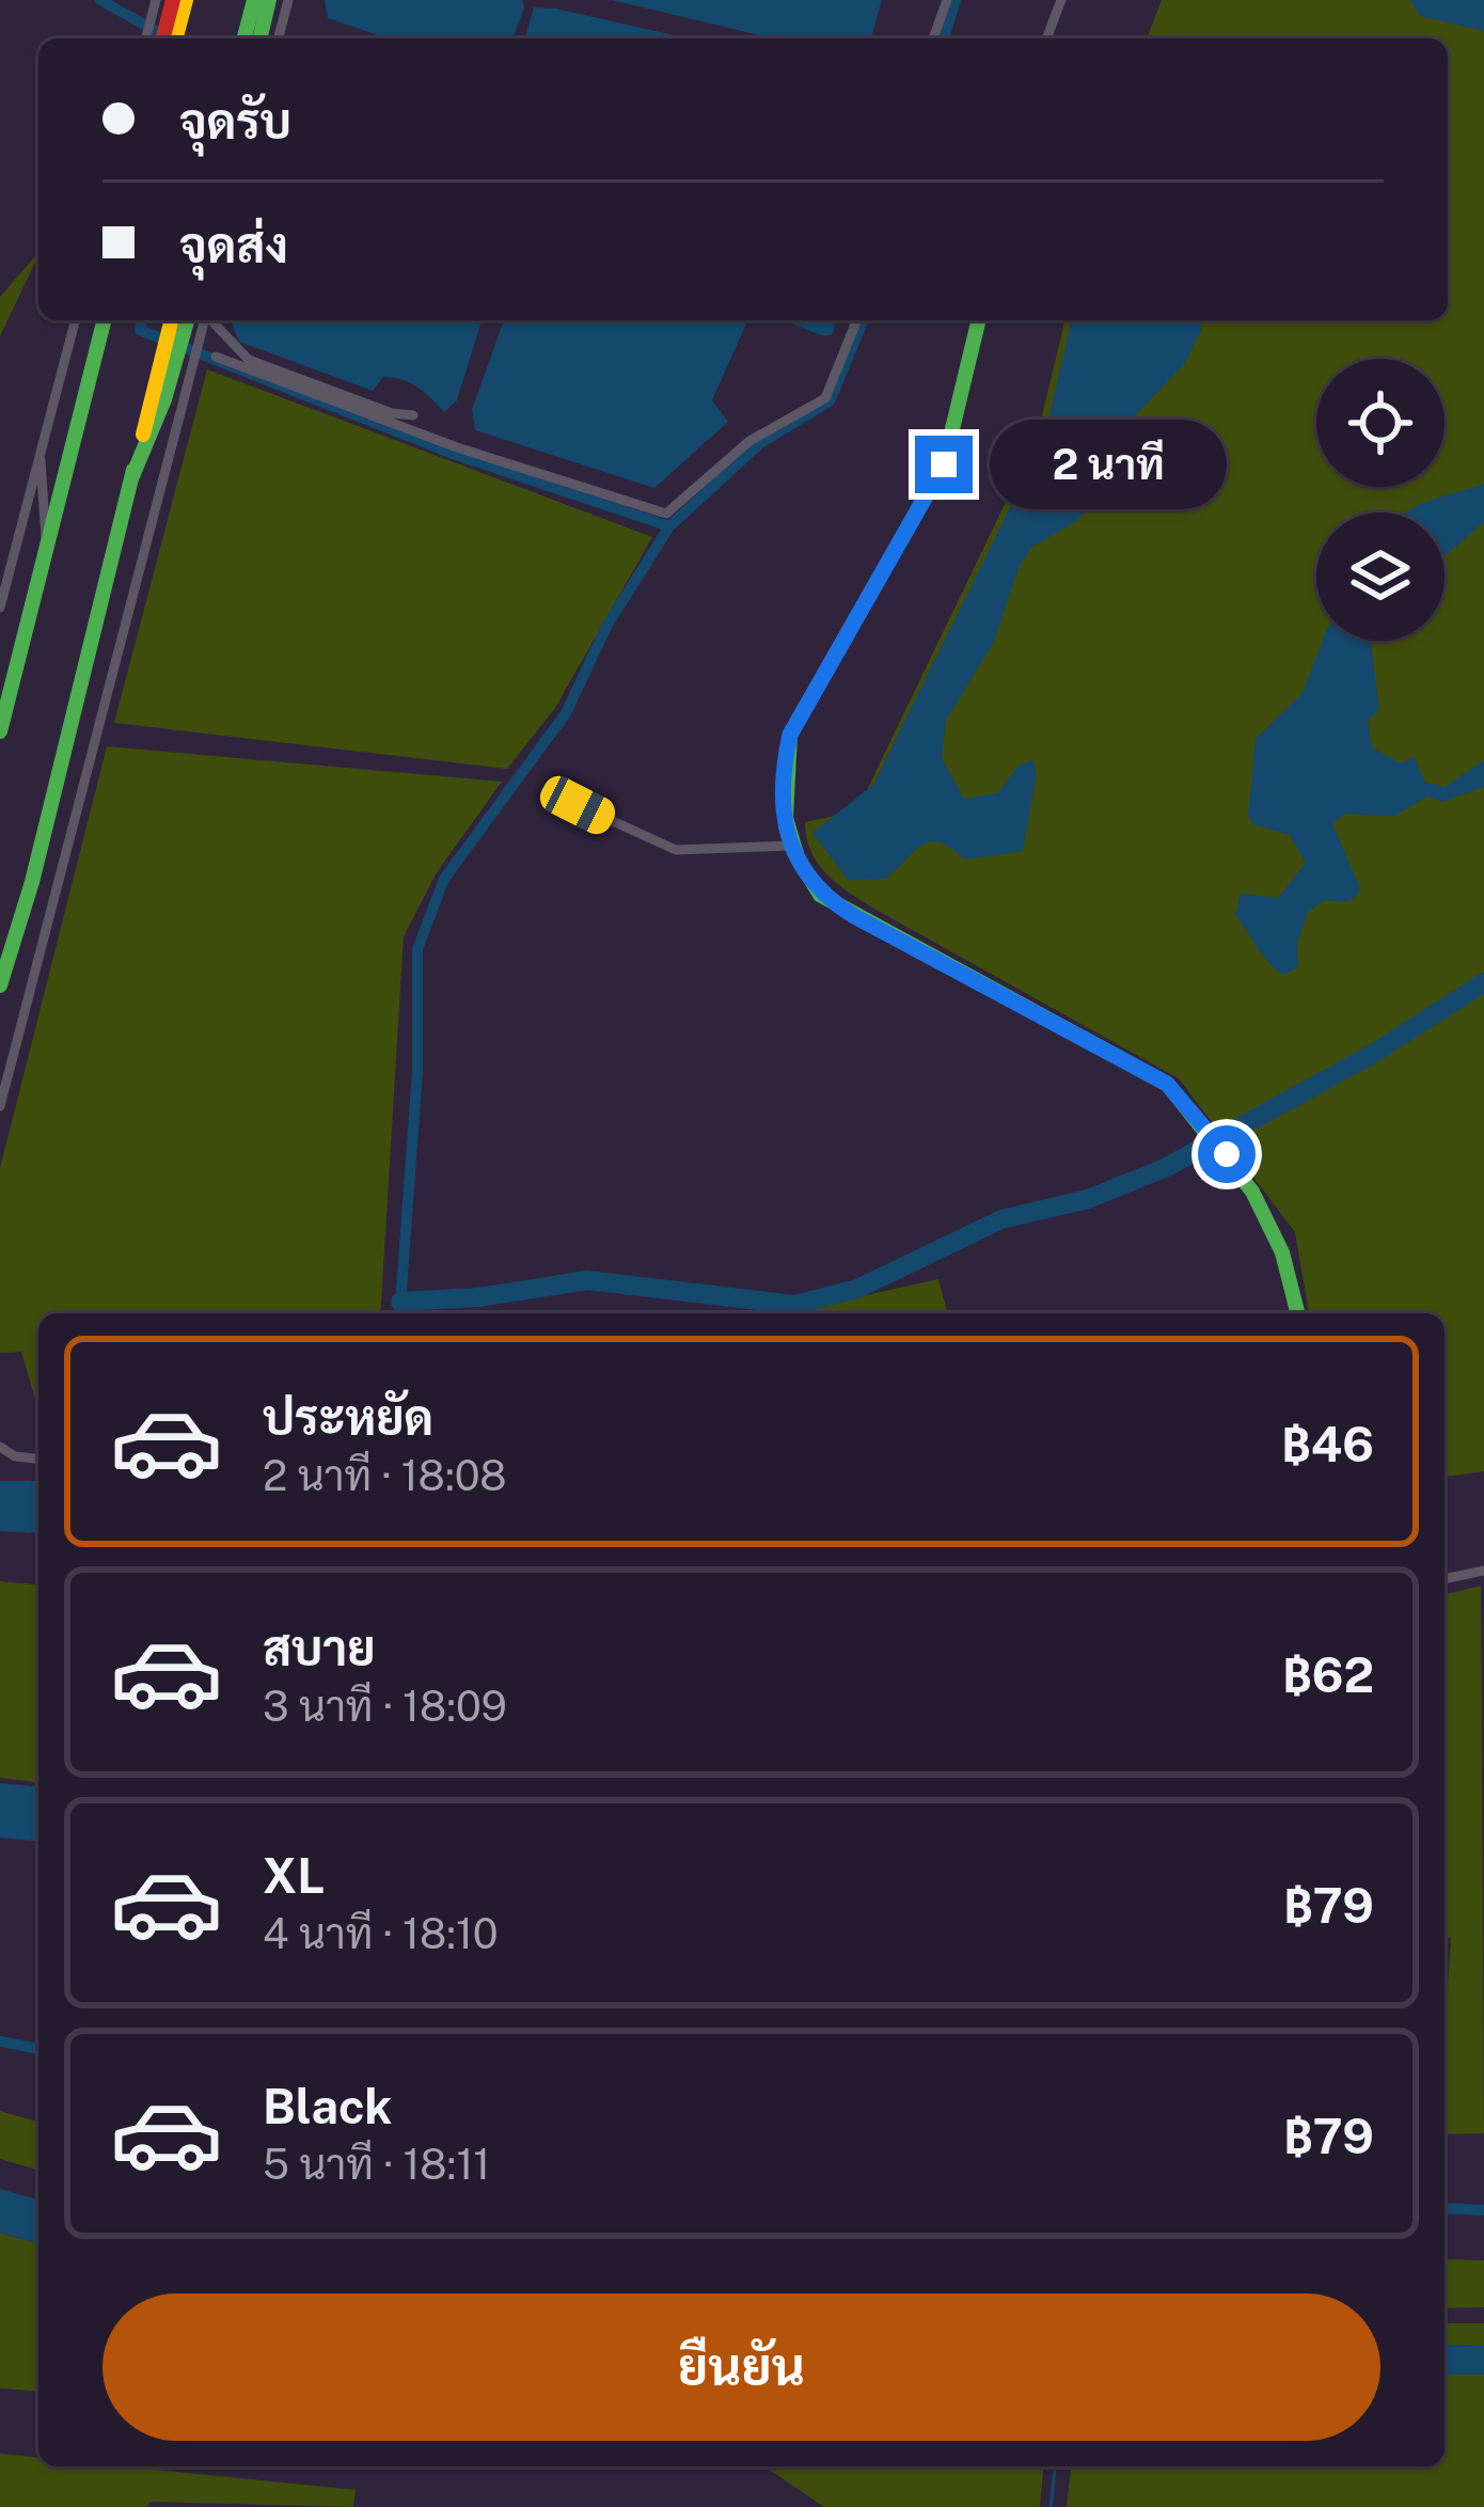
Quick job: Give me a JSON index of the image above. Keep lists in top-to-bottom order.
{
  "page": {
    "banner": ["จุดรับ", "จุดส่ง"],
    "bubble": "2 นาที",
    "list": [
      {
        "name": "ประหยัด",
        "note": "2 นาที · 18:08",
        "value": "฿46"
      },
      {
        "name": "สบาย",
        "note": "3 นาที · 18:09",
        "value": "฿62"
      },
      {
        "name": "XL",
        "note": "4 นาที · 18:10",
        "value": "฿79"
      },
      {
        "name": "Black",
        "note": "5 นาที · 18:11",
        "value": "฿79"
      }
    ],
    "buttons": "ยืนยัน"
  }
}
